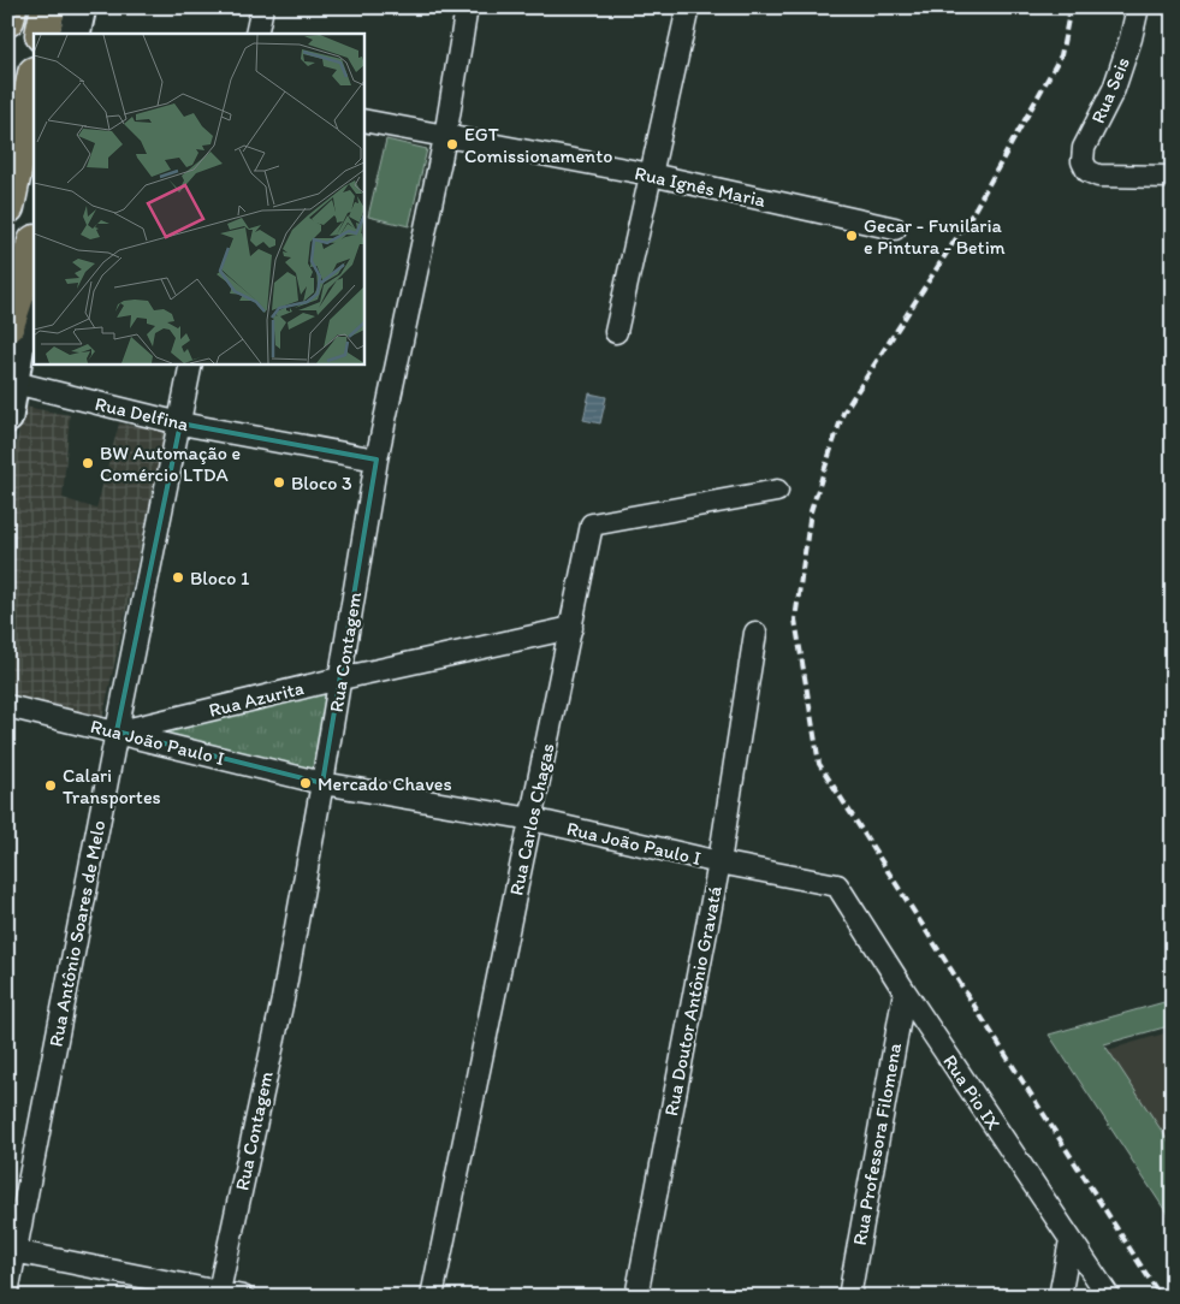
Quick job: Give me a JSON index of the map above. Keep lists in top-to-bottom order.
{
  "streets": {
    "street": [
      "Rua Seis",
      "Rua Ignês Maria",
      "Rua Delfina",
      "Rua Contagem",
      "Rua Azurita",
      "Rua João Paulo I",
      "Rua Carlos Chagas",
      "Rua Antônio Soares de Melo",
      "Rua Doutor Antônio Gravatá",
      "Rua Pio IX",
      "Rua Professora Filomena"
    ]
  },
  "crossings": [
    ["Rua Ignês Maria", "Rua Contagem"],
    ["Rua Delfina", "Rua Contagem"],
    ["Rua Delfina", "Rua Antônio Soares de Melo"],
    ["Rua Contagem", "Rua Azurita"],
    ["Rua Contagem", "Rua João Paulo I"],
    ["Rua Azurita", "Rua João Paulo I"],
    ["Rua Azurita", "Rua Carlos Chagas"],
    ["Rua Azurita", "Rua Antônio Soares de Melo"],
    ["Rua João Paulo I", "Rua Carlos Chagas"],
    ["Rua João Paulo I", "Rua Antônio Soares de Melo"],
    ["Rua João Paulo I", "Rua Doutor Antônio Gravatá"],
    ["Rua João Paulo I", "Rua Pio IX"],
    ["Rua Pio IX", "Rua Professora Filomena"]
  ],
  "places": [
    "EGT Comissionamento",
    "Gecar - Funilaria e Pintura - Betim",
    "BW Automação e Comércio LTDA",
    "Bloco 3",
    "Bloco 1",
    "Mercado Chaves",
    "Calari Transportes"
  ]
}
